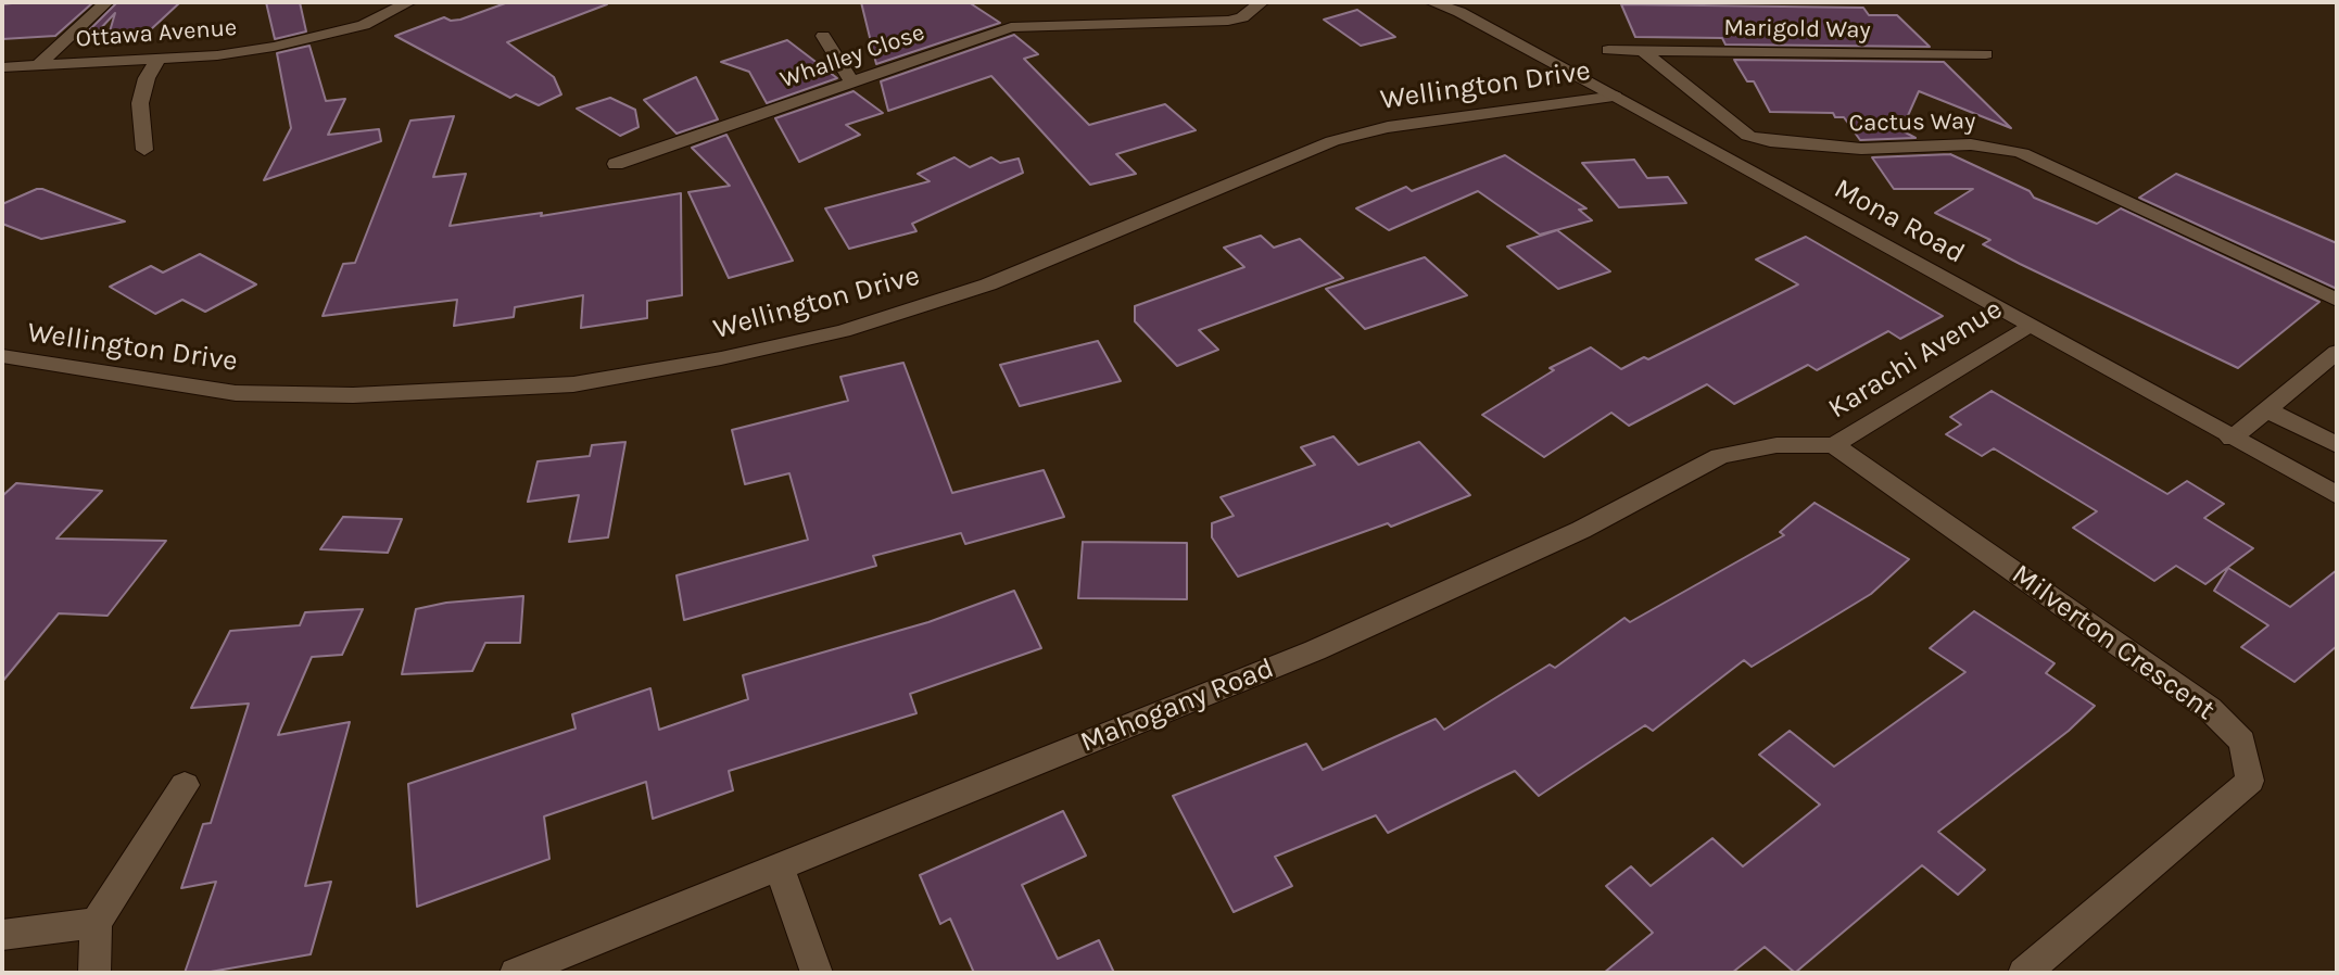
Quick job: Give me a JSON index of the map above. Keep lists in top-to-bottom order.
{
  "streets": {
    "street": [
      "Marigold Way",
      "Ottawa Avenue",
      "Whalley Close",
      "Wellington Drive",
      "Cactus Way",
      "Mona Road",
      "Karachi Avenue",
      "Milverton Crescent",
      "Mahogany Road"
    ]
  },
  "crossings": [
    ["Marigold Way", "Cactus Way"],
    ["Wellington Drive", "Mona Road"],
    ["Mona Road", "Karachi Avenue"],
    ["Karachi Avenue", "Milverton Crescent"],
    ["Karachi Avenue", "Mahogany Road"],
    ["Milverton Crescent", "Mahogany Road"]
  ]
}
